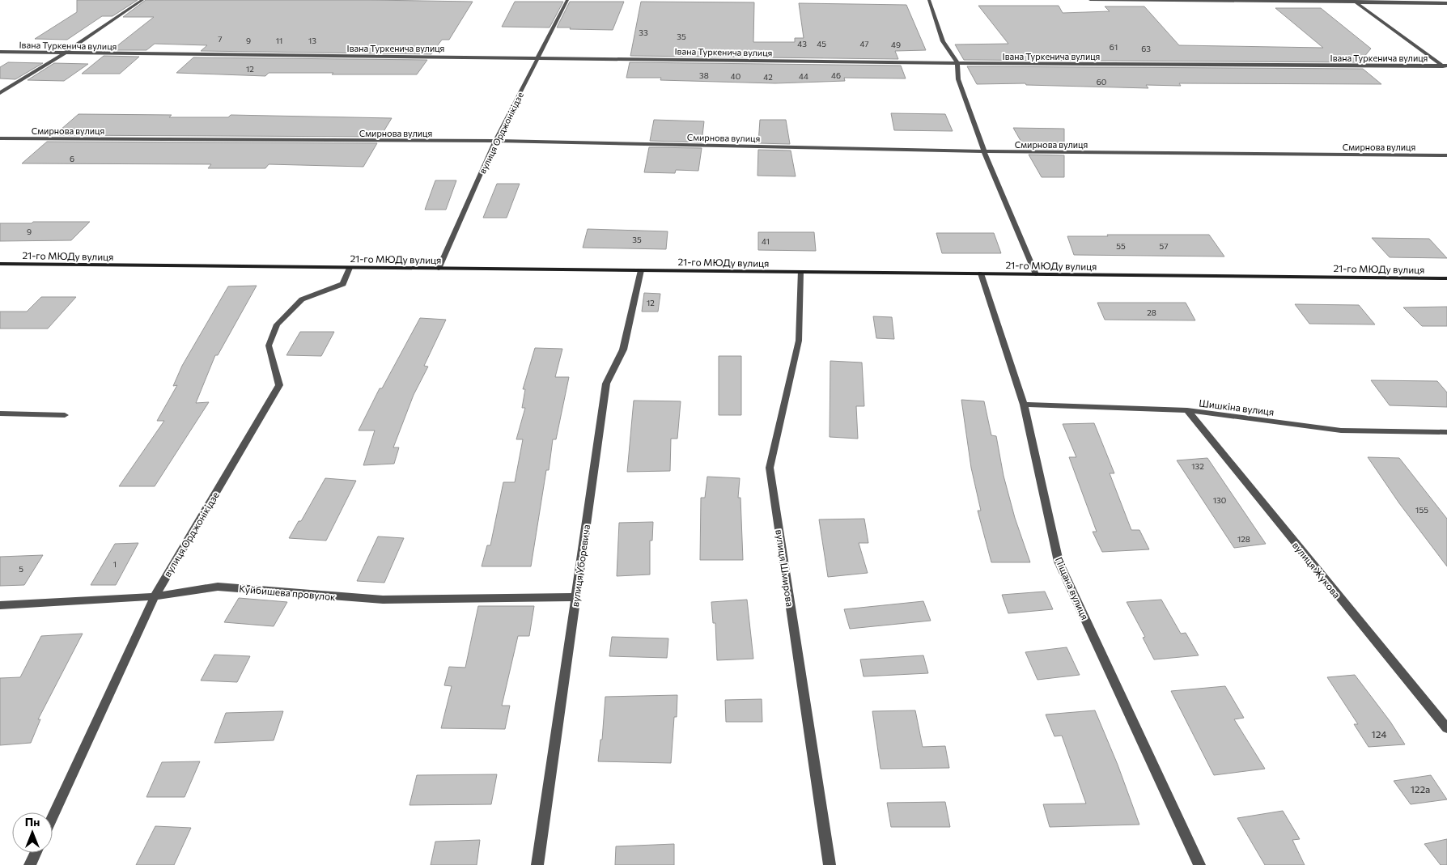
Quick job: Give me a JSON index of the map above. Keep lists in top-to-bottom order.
{
  "streets": {
    "street": [
      "Івана Туркенича вулиця",
      "Смирнова вулиця",
      "вулиця Орджонікідзе",
      "21-го МЮДу вулиця",
      "Шишкіна вулиця",
      "вулиця Уборевича",
      "вулиця Шмирова",
      "вулиця Жукова",
      "Піщана вулиця",
      "Куйбишева провулок"
    ]
  },
  "crossings": [
    ["Івана Туркенича вулиця", "вулиця Орджонікідзе"],
    ["Смирнова вулиця", "вулиця Орджонікідзе"],
    ["вулиця Орджонікідзе", "21-го МЮДу вулиця"],
    ["вулиця Орджонікідзе", "Куйбишева провулок"],
    ["21-го МЮДу вулиця", "вулиця Уборевича"],
    ["21-го МЮДу вулиця", "вулиця Шмирова"],
    ["21-го МЮДу вулиця", "Піщана вулиця"],
    ["Шишкіна вулиця", "вулиця Жукова"],
    ["Шишкіна вулиця", "Піщана вулиця"],
    ["вулиця Уборевича", "Куйбишева провулок"]
  ],
  "house_numbers": [
    "33",
    "35",
    "7",
    "9",
    "11",
    "13",
    "43",
    "45",
    "47",
    "49",
    "61",
    "63",
    "12",
    "38",
    "46",
    "40",
    "44",
    "42",
    "60",
    "6",
    "9",
    "35",
    "41",
    "55",
    "57",
    "12",
    "28",
    "132",
    "130",
    "155",
    "128",
    "1",
    "5",
    "124",
    "122а"
  ],
  "north": "top"
}
